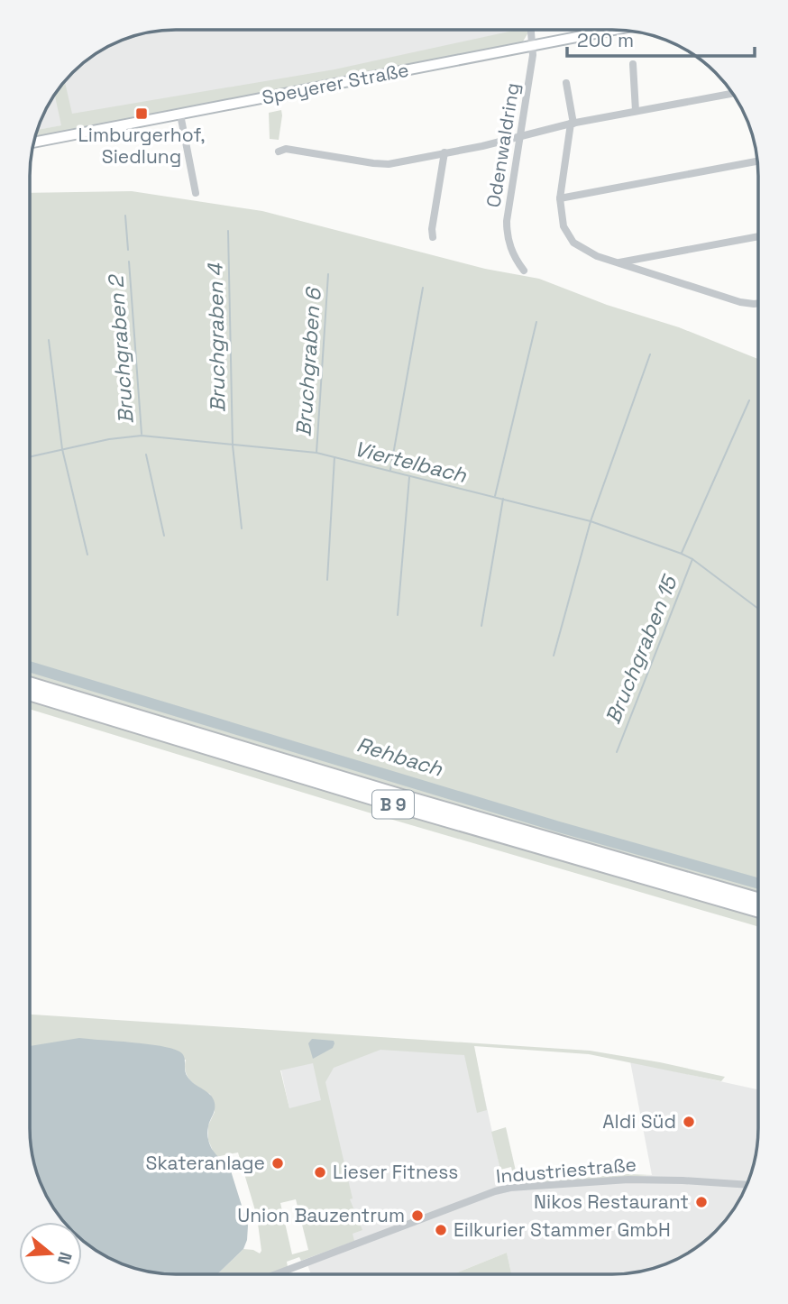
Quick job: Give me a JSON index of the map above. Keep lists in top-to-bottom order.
{
  "streets": {
    "highway": ["B 9"],
    "street": ["Speyerer Straße", "Odenwaldring", "Industriestraße"]
  },
  "crossings": [
    ["Speyerer Straße", "Odenwaldring"]
  ],
  "water": [
    "Bruchgraben 4",
    "Bruchgraben 2",
    "Bruchgraben 6",
    "Viertelbach",
    "Bruchgraben 15",
    "Rehbach"
  ],
  "places": {
    "transit": ["Limburgerhof, Siedlung"],
    "other": [
      "Aldi Süd",
      "Skateranlage",
      "Lieser Fitness",
      "Nikos Restaurant",
      "Union Bauzentrum",
      "Eilkurier Stammer GmbH"
    ]
  },
  "scale_bar": "200 m",
  "north": "right"
}
